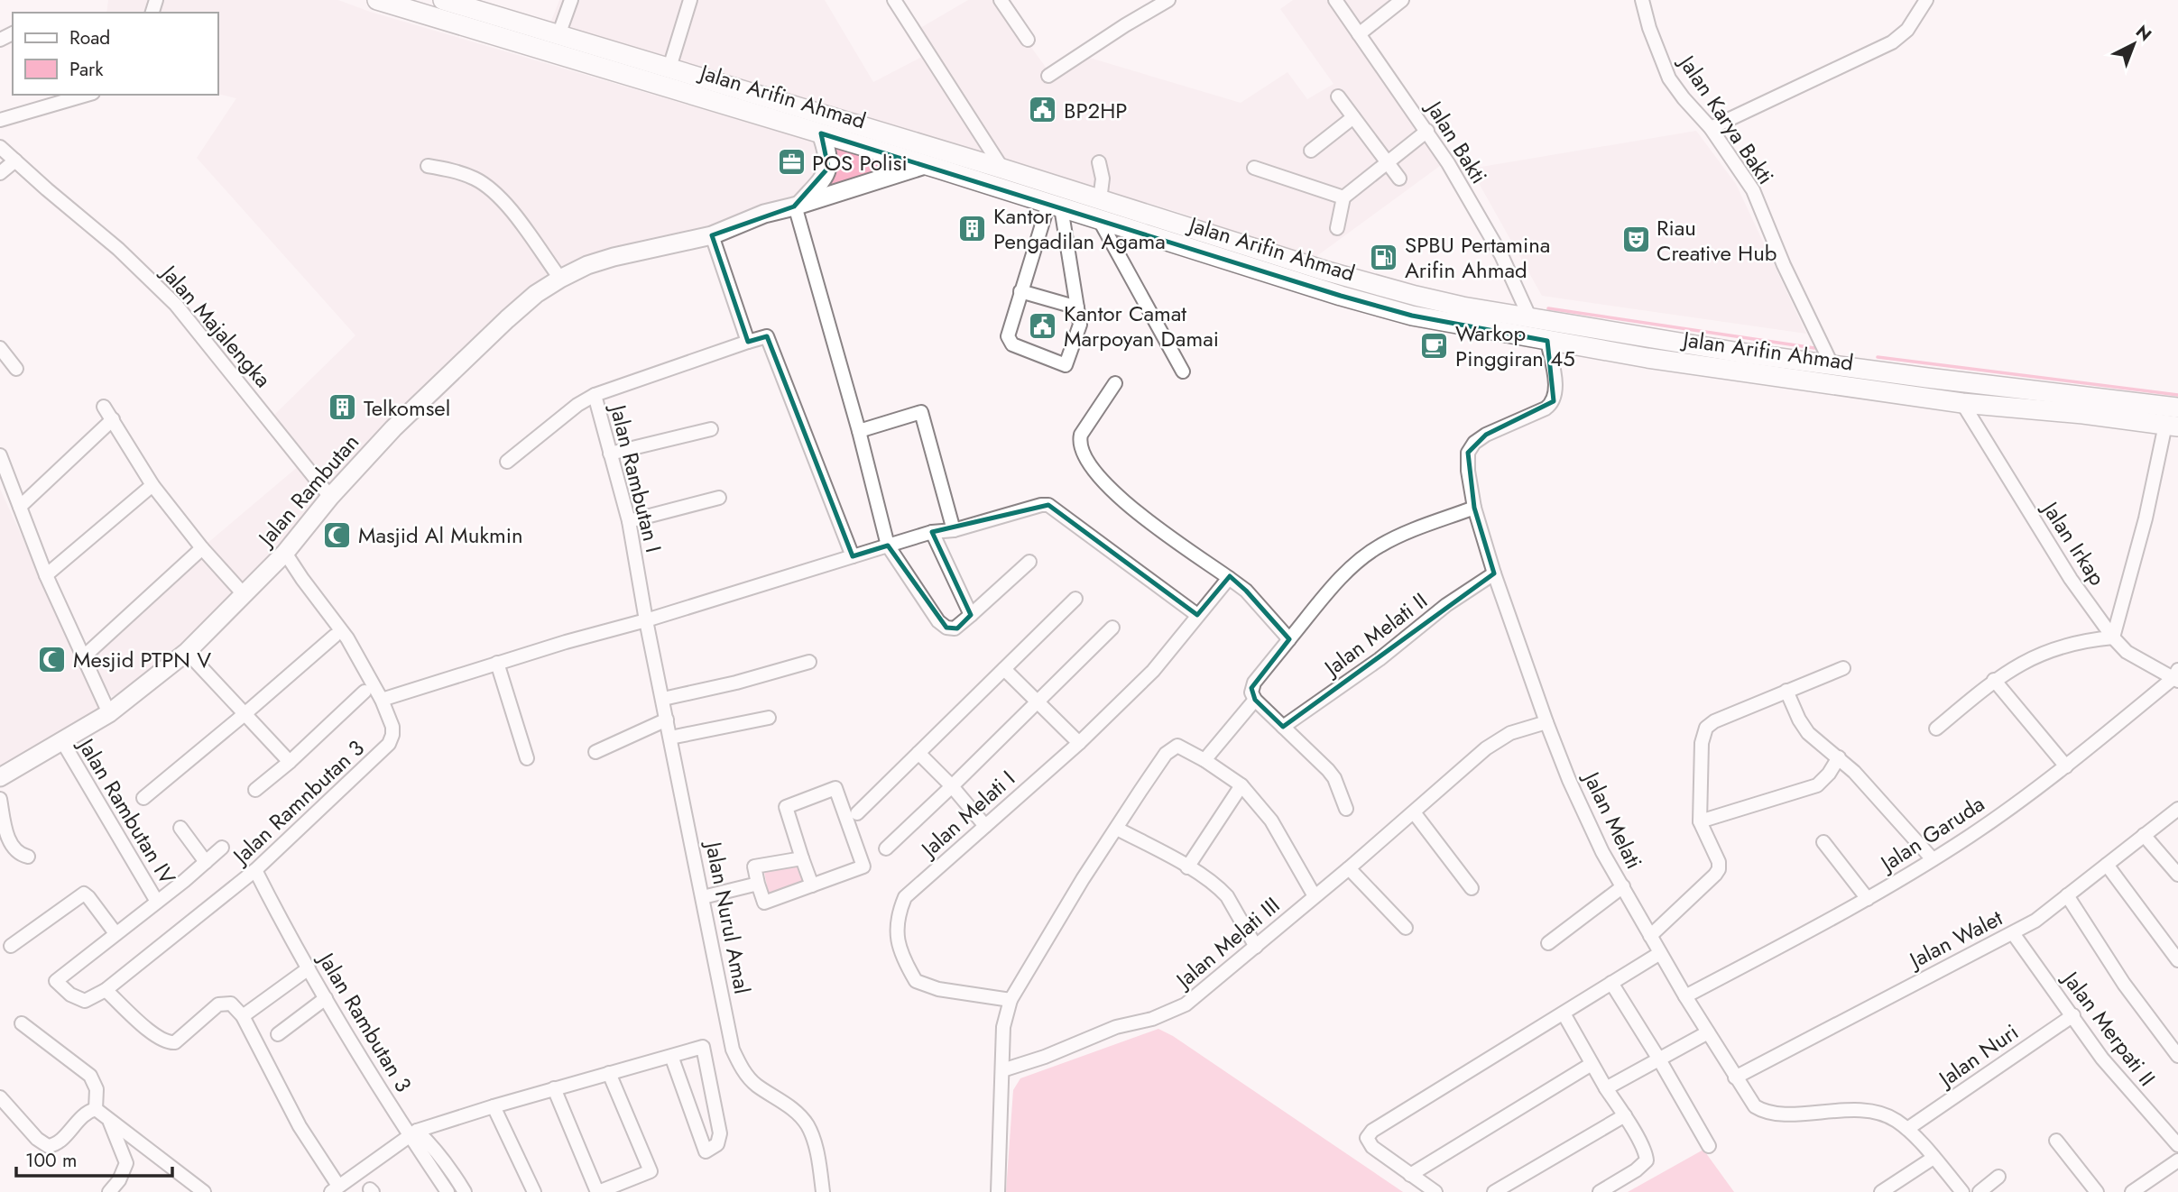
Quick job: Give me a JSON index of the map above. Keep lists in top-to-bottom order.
{
  "streets": {
    "main road": ["Jalan Arifin Ahmad", "Jalan Rambutan"],
    "street": [
      "Jalan Karya Bakti",
      "Jalan Bakti",
      "Jalan Majalengka",
      "Jalan Rambutan I",
      "Jalan Irkap",
      "Jalan Melati II",
      "Jalan Ramnbutan 3",
      "Jalan Rambutan IV",
      "Jalan Melati I",
      "Jalan Melati",
      "Jalan Garuda",
      "Jalan Nurul Amal",
      "Jalan Walet",
      "Jalan Melati III",
      "Jalan Rambutan 3",
      "Jalan Merpati II",
      "Jalan Nuri"
    ]
  },
  "crossings": [
    ["Jalan Arifin Ahmad", "Jalan Karya Bakti"],
    ["Jalan Arifin Ahmad", "Jalan Bakti"],
    ["Jalan Arifin Ahmad", "Jalan Rambutan"],
    ["Jalan Arifin Ahmad", "Jalan Irkap"],
    ["Jalan Arifin Ahmad", "Jalan Melati"],
    ["Jalan Majalengka", "Jalan Rambutan"],
    ["Jalan Rambutan I", "Jalan Nurul Amal"],
    ["Jalan Rambutan", "Jalan Ramnbutan 3"],
    ["Jalan Rambutan", "Jalan Rambutan IV"],
    ["Jalan Irkap", "Jalan Garuda"],
    ["Jalan Melati II", "Jalan Melati"],
    ["Jalan Ramnbutan 3", "Jalan Rambutan 3"],
    ["Jalan Melati", "Jalan Garuda"],
    ["Jalan Melati", "Jalan Walet"],
    ["Jalan Melati", "Jalan Melati III"],
    ["Jalan Melati", "Jalan Nuri"],
    ["Jalan Walet", "Jalan Merpati II"],
    ["Jalan Merpati II", "Jalan Nuri"]
  ],
  "places": {
    "public building": ["BP2HP", "Kantor Camat Marpoyan Damai"],
    "office": ["POS Polisi"],
    "building": ["Kantor Pengadilan Agama", "Telkomsel"],
    "theatre": ["Riau Creative Hub"],
    "fuel station": ["SPBU Pertamina Arifin Ahmad"],
    "cafe": ["Warkop Pinggiran 45"],
    "mosque": ["Masjid Al Mukmin", "Mesjid PTPN V"]
  },
  "legend": ["Road", "Park"],
  "scale_bar": "100 m",
  "north": "top right"
}
